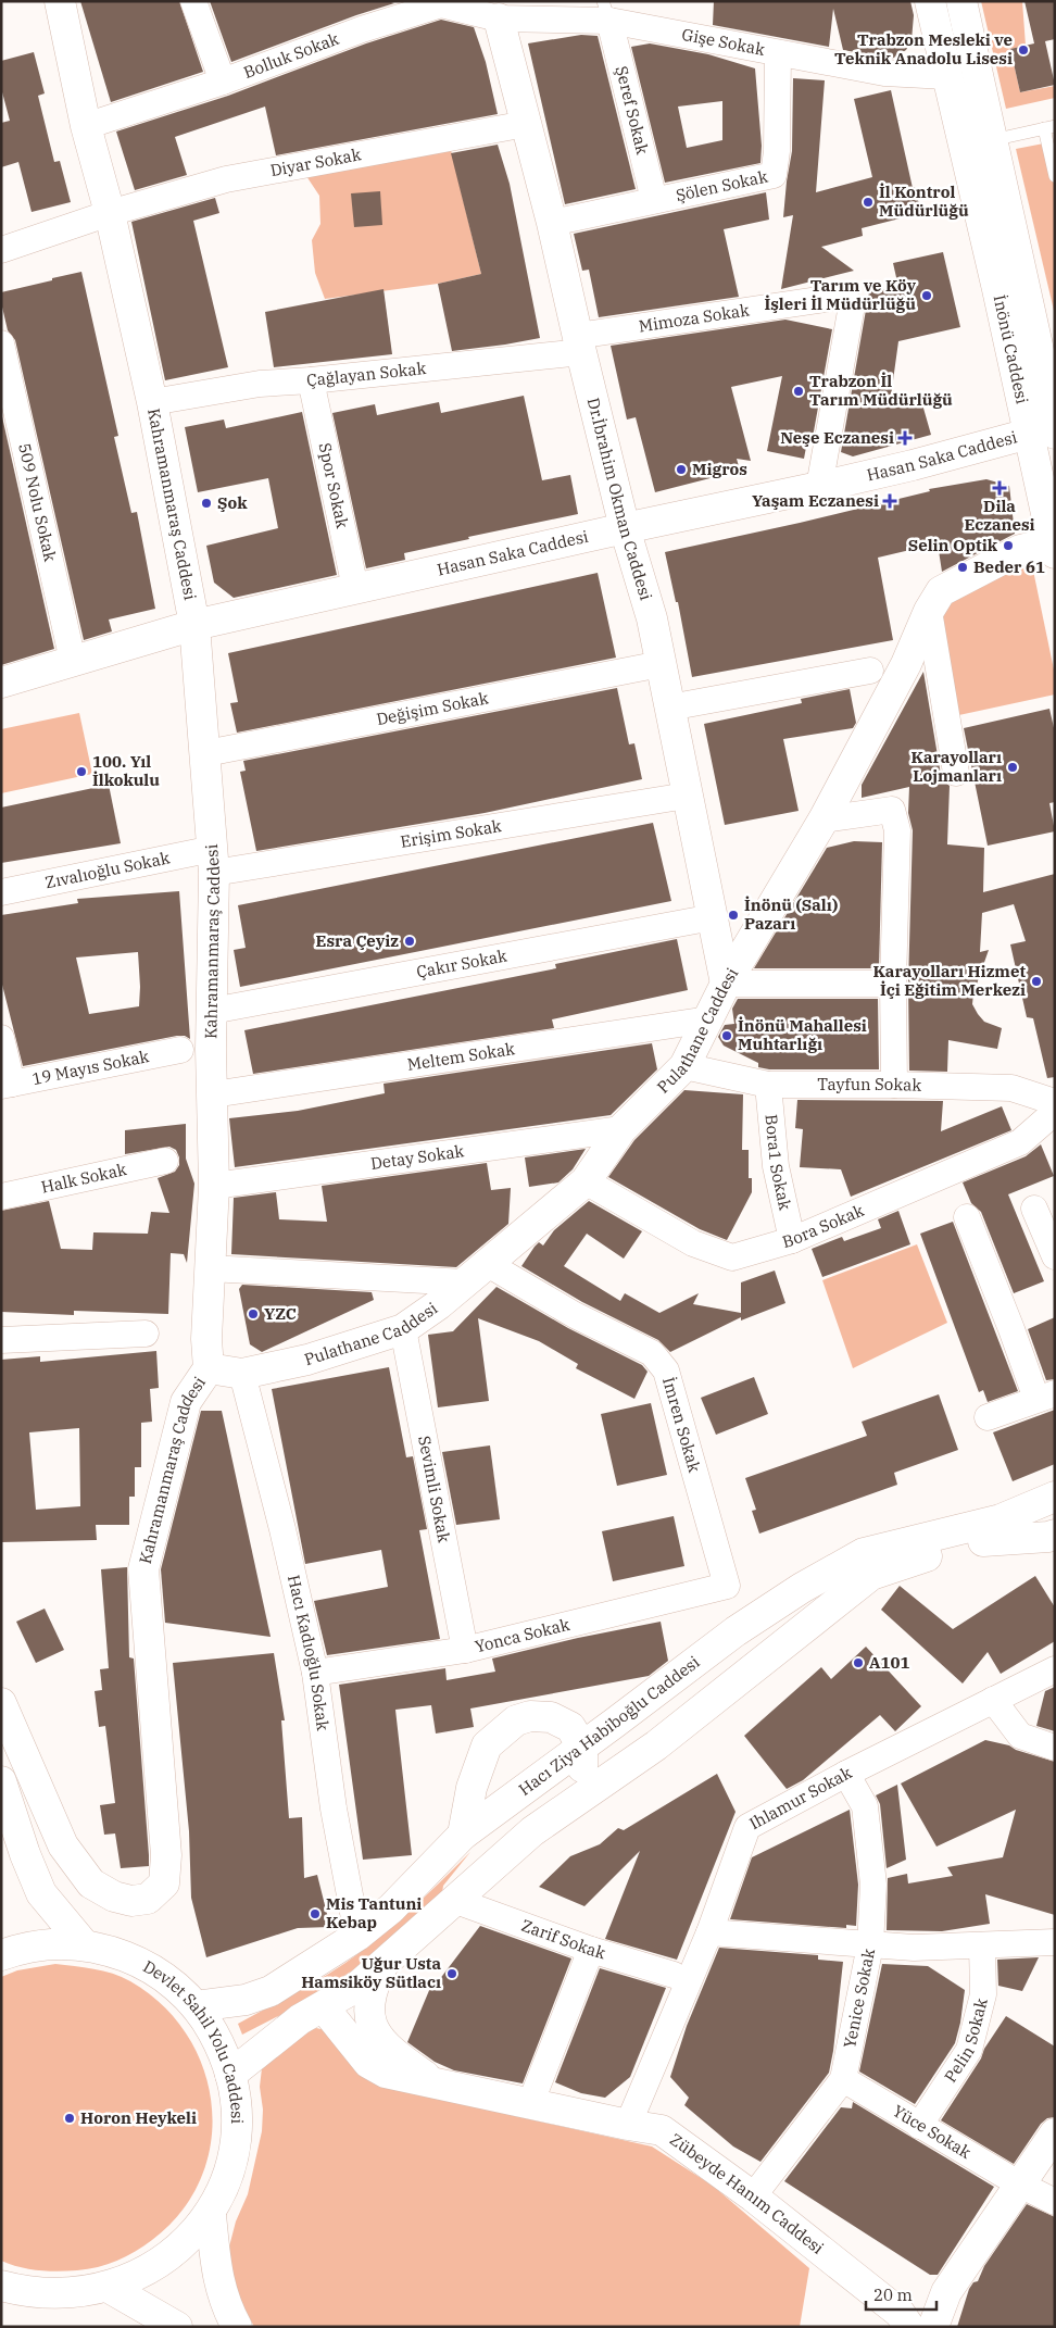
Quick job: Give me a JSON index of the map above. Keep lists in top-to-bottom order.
{
  "streets": {
    "street": [
      "Gişe Sokak",
      "Bolluk Sokak",
      "Şeref Sokak",
      "Diyar Sokak",
      "Şölen Sokak",
      "Mimoza Sokak",
      "İnönü Caddesi",
      "Çağlayan Sokak",
      "Hasan Saka Caddesi",
      "Spor Sokak",
      "Dr.İbrahim Okman Caddesi",
      "509 Nolu Sokak",
      "Kahramanmaraş Caddesi",
      "Değişim Sokak",
      "Erişim Sokak",
      "Zıvalıoğlu Sokak",
      "Çakır Sokak",
      "Pulathane Caddesi",
      "Meltem Sokak",
      "19 Mayıs Sokak",
      "Tayfun Sokak",
      "Detay Sokak",
      "Bora1 Sokak",
      "Halk Sokak",
      "Bora Sokak",
      "İmren Sokak",
      "Sevimli Sokak",
      "Yonca Sokak",
      "Hacı Kadıoğlu Sokak",
      "Hacı Ziya Habiboğlu Caddesi",
      "Ihlamur Sokak",
      "Zarif Sokak",
      "Yenice Sokak",
      "Pelin Sokak",
      "Devlet Sahil Yolu Caddesi",
      "Yüce Sokak",
      "Zübeyde Hanım Caddesi"
    ]
  },
  "crossings": [
    ["Gişe Sokak", "Bolluk Sokak"],
    ["Gişe Sokak", "Şeref Sokak"],
    ["Gişe Sokak", "Şölen Sokak"],
    ["Gişe Sokak", "İnönü Caddesi"],
    ["Gişe Sokak", "Dr.İbrahim Okman Caddesi"],
    ["Bolluk Sokak", "Dr.İbrahim Okman Caddesi"],
    ["Bolluk Sokak", "Kahramanmaraş Caddesi"],
    ["Şeref Sokak", "Şölen Sokak"],
    ["Diyar Sokak", "Dr.İbrahim Okman Caddesi"],
    ["Diyar Sokak", "Kahramanmaraş Caddesi"],
    ["Şölen Sokak", "Dr.İbrahim Okman Caddesi"],
    ["Mimoza Sokak", "Çağlayan Sokak"],
    ["Mimoza Sokak", "Hasan Saka Caddesi"],
    ["Mimoza Sokak", "Dr.İbrahim Okman Caddesi"],
    ["İnönü Caddesi", "Hasan Saka Caddesi"],
    ["İnönü Caddesi", "Pulathane Caddesi"],
    ["Çağlayan Sokak", "Spor Sokak"],
    ["Çağlayan Sokak", "Dr.İbrahim Okman Caddesi"],
    ["Çağlayan Sokak", "Kahramanmaraş Caddesi"],
    ["Hasan Saka Caddesi", "Spor Sokak"],
    ["Hasan Saka Caddesi", "Dr.İbrahim Okman Caddesi"],
    ["Hasan Saka Caddesi", "509 Nolu Sokak"],
    ["Hasan Saka Caddesi", "Kahramanmaraş Caddesi"],
    ["Dr.İbrahim Okman Caddesi", "Değişim Sokak"],
    ["Dr.İbrahim Okman Caddesi", "Erişim Sokak"],
    ["Dr.İbrahim Okman Caddesi", "Çakır Sokak"],
    ["Dr.İbrahim Okman Caddesi", "Pulathane Caddesi"],
    ["Kahramanmaraş Caddesi", "Değişim Sokak"],
    ["Kahramanmaraş Caddesi", "Erişim Sokak"],
    ["Kahramanmaraş Caddesi", "Zıvalıoğlu Sokak"],
    ["Kahramanmaraş Caddesi", "Çakır Sokak"],
    ["Kahramanmaraş Caddesi", "Pulathane Caddesi"],
    ["Kahramanmaraş Caddesi", "Meltem Sokak"],
    ["Kahramanmaraş Caddesi", "Detay Sokak"],
    ["Erişim Sokak", "Zıvalıoğlu Sokak"],
    ["Pulathane Caddesi", "Meltem Sokak"],
    ["Pulathane Caddesi", "Tayfun Sokak"],
    ["Pulathane Caddesi", "Detay Sokak"],
    ["Pulathane Caddesi", "Bora Sokak"],
    ["Pulathane Caddesi", "İmren Sokak"],
    ["Pulathane Caddesi", "Sevimli Sokak"],
    ["Pulathane Caddesi", "Hacı Kadıoğlu Sokak"],
    ["Tayfun Sokak", "Bora1 Sokak"],
    ["Bora1 Sokak", "Bora Sokak"],
    ["İmren Sokak", "Yonca Sokak"],
    ["İmren Sokak", "Hacı Ziya Habiboğlu Caddesi"],
    ["Sevimli Sokak", "Yonca Sokak"],
    ["Yonca Sokak", "Hacı Kadıoğlu Sokak"],
    ["Yonca Sokak", "Hacı Ziya Habiboğlu Caddesi"],
    ["Hacı Kadıoğlu Sokak", "Hacı Ziya Habiboğlu Caddesi"],
    ["Hacı Ziya Habiboğlu Caddesi", "Devlet Sahil Yolu Caddesi"],
    ["Ihlamur Sokak", "Yenice Sokak"],
    ["Ihlamur Sokak", "Zübeyde Hanım Caddesi"],
    ["Yenice Sokak", "Yüce Sokak"],
    ["Yenice Sokak", "Zübeyde Hanım Caddesi"],
    ["Pelin Sokak", "Yüce Sokak"]
  ],
  "places": {
    "other": [
      "Trabzon Mesleki ve Teknik Anadolu Lisesi",
      "İl Kontrol Müdürlüğü",
      "Tarım ve Köy İşleri İl Müdürlüğü",
      "Trabzon İl Tarım Müdürlüğü",
      "Migros",
      "Şok",
      "Selin Optik",
      "Beder 61",
      "Karayolları Lojmanları",
      "100. Yıl İlkokulu",
      "İnönü (Salı) Pazarı",
      "Esra Çeyiz",
      "Karayolları Hizmet İçi Eğitim Merkezi",
      "İnönü Mahallesi Muhtarlığı",
      "YZC",
      "A101",
      "Mis Tantuni Kebap",
      "Uğur Usta Hamsiköy Sütlacı",
      "Horon Heykeli"
    ],
    "health": ["Neşe Eczanesi", "Dila Eczanesi", "Yaşam Eczanesi"]
  },
  "scale_bar": "20 m"
}
